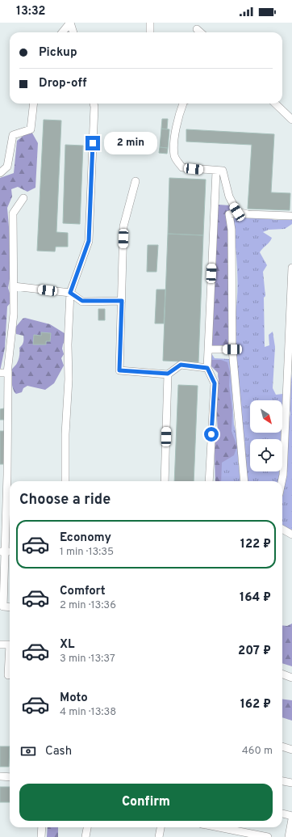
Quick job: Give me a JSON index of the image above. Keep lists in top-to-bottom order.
{
  "north": "bottom right",
  "page": {
    "status": "13:32",
    "banner": ["Pickup", "Drop-off"],
    "bubble": "2 min",
    "heading": "Choose a ride",
    "list": [
      {
        "name": "Economy",
        "note": "1 min · 13:35",
        "value": "122 ₽"
      },
      {
        "name": "Comfort",
        "note": "2 min · 13:36",
        "value": "164 ₽"
      },
      {
        "name": "XL",
        "note": "3 min · 13:37",
        "value": "207 ₽"
      },
      {
        "name": "Moto",
        "note": "4 min · 13:38",
        "value": "162 ₽"
      }
    ],
    "pay": ["Cash", "460 m"],
    "buttons": "Confirm"
  }
}
